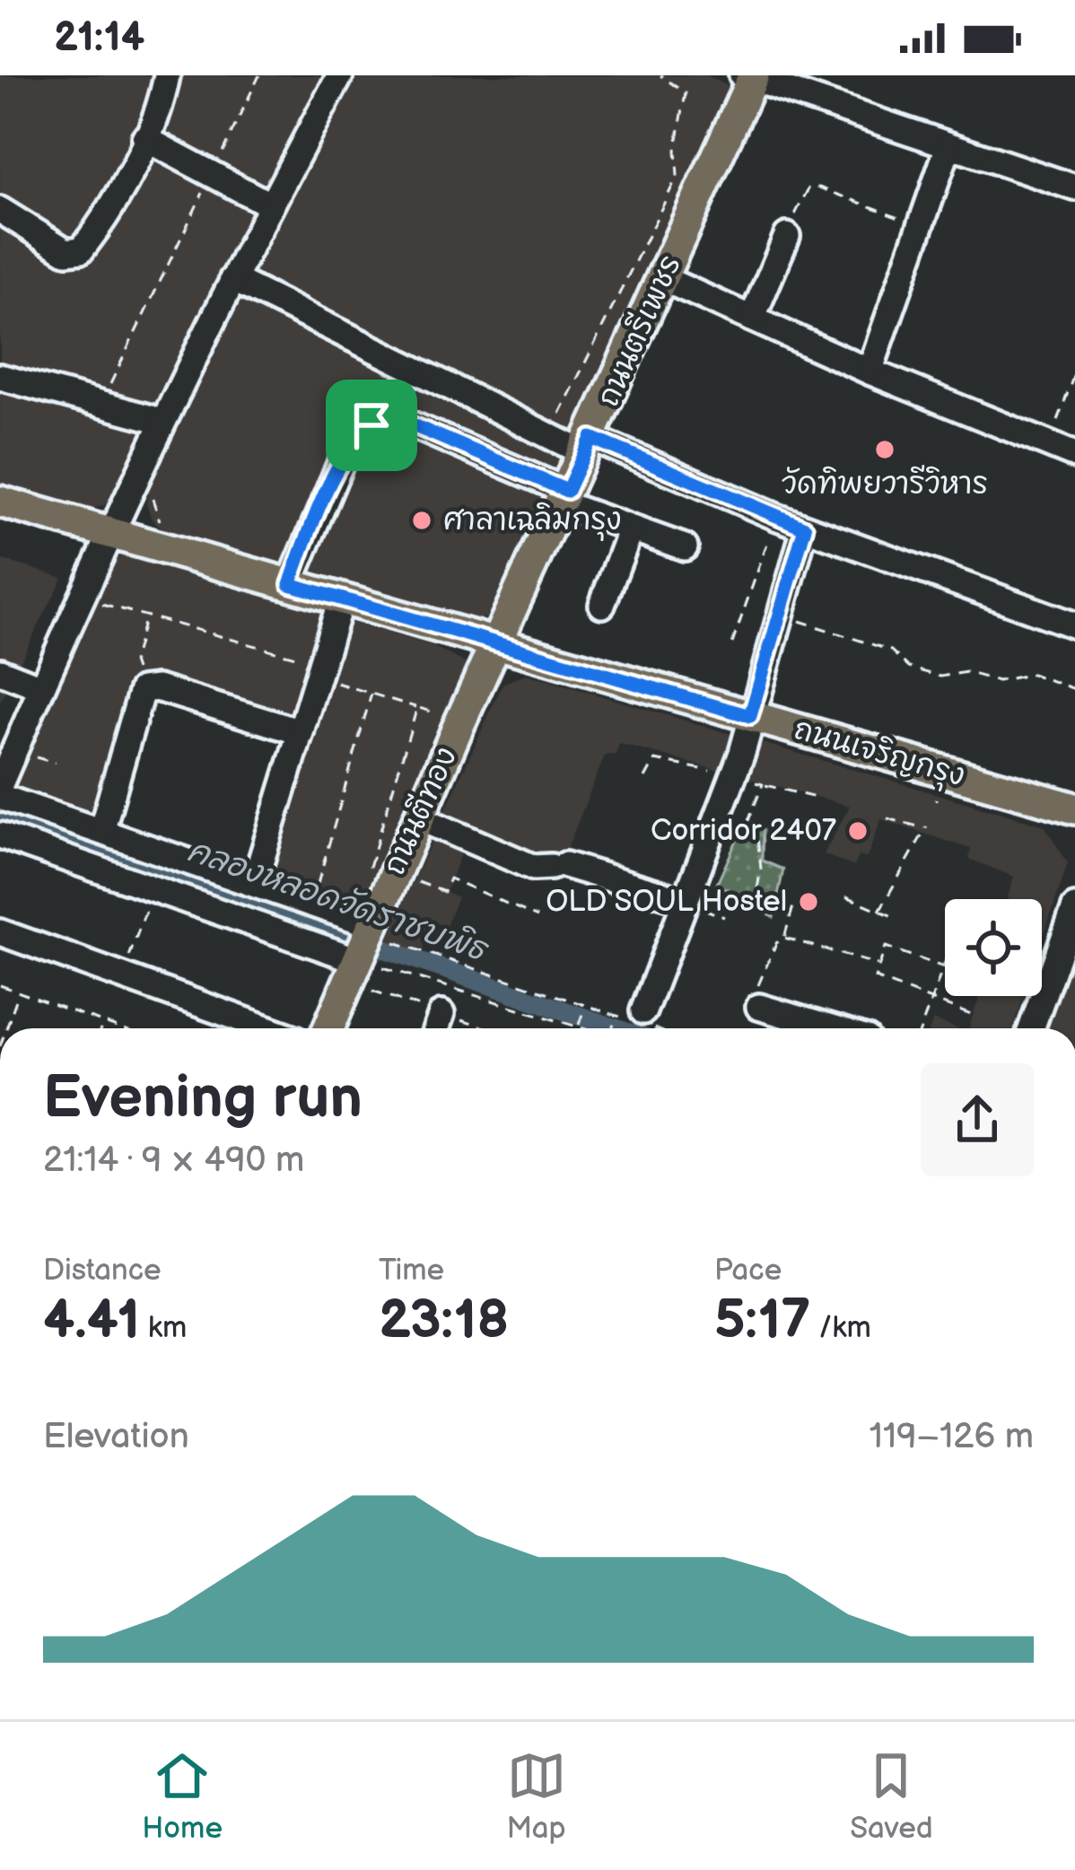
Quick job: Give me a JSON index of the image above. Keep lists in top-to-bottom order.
{
  "streets": {
    "main road": ["ถนนตรีเพชร", "ถนนเจริญกรุง", "ถนนตีทอง"]
  },
  "crossings": [
    ["ถนนตรีเพชร", "ถนนเจริญกรุง"],
    ["ถนนตรีเพชร", "ถนนตีทอง"],
    ["ถนนเจริญกรุง", "ถนนตีทอง"]
  ],
  "water": ["คลองหลอดวัดราชบพิธ"],
  "places": [
    "วัดทิพยวารีวิหาร",
    "ศาลาเฉลิมกรุง",
    "Corridor 2407",
    "OLD SOUL Hostel"
  ],
  "page": {
    "status": "21:14",
    "heading": ["Evening run", "21:14 · 9 × 490 m"],
    "stats": [
      ["Distance", "4.41 km"],
      ["Time", "23:18"],
      ["Pace", "5:17 /km"]
    ],
    "chart": ["Elevation", "119–126 m"],
    "tabs": ["Home", "Map", "Saved"]
  }
}
